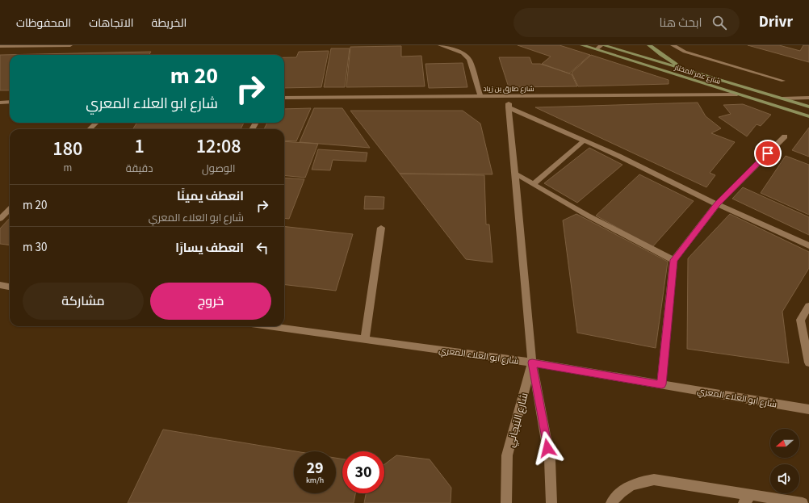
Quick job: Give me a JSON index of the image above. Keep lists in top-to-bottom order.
{
  "streets": {
    "main road": ["شارع عمر المختار"],
    "street": ["شارع طارق بن زياد", "شارع ابو العلاء المعري", "شارع التيجاني"]
  },
  "crossings": [
    ["شارع عمر المختار", "شارع طارق بن زياد"],
    ["شارع ابو العلاء المعري", "شارع التيجاني"]
  ],
  "north": "left",
  "page": {
    "header": "Drivr",
    "search": "ابحث هنا",
    "nav": ["الخريطة", "الاتجاهات", "المحفوظات"],
    "turn": ["20 m", "شارع ابو العلاء المعري"],
    "eta": [
      "12:08",
      "الوصول",
      "1",
      "دقيقة",
      "180",
      "m"
    ],
    "list": [
      {
        "name": "انعطف يمينًا",
        "note": "شارع ابو العلاء المعري",
        "value": "20 m"
      },
      {
        "name": "انعطف يسارًا",
        "value": "30 m"
      }
    ],
    "buttons": ["خروج", "مشاركة"],
    "speed": "29 km/h",
    "limit": "30"
  }
}
